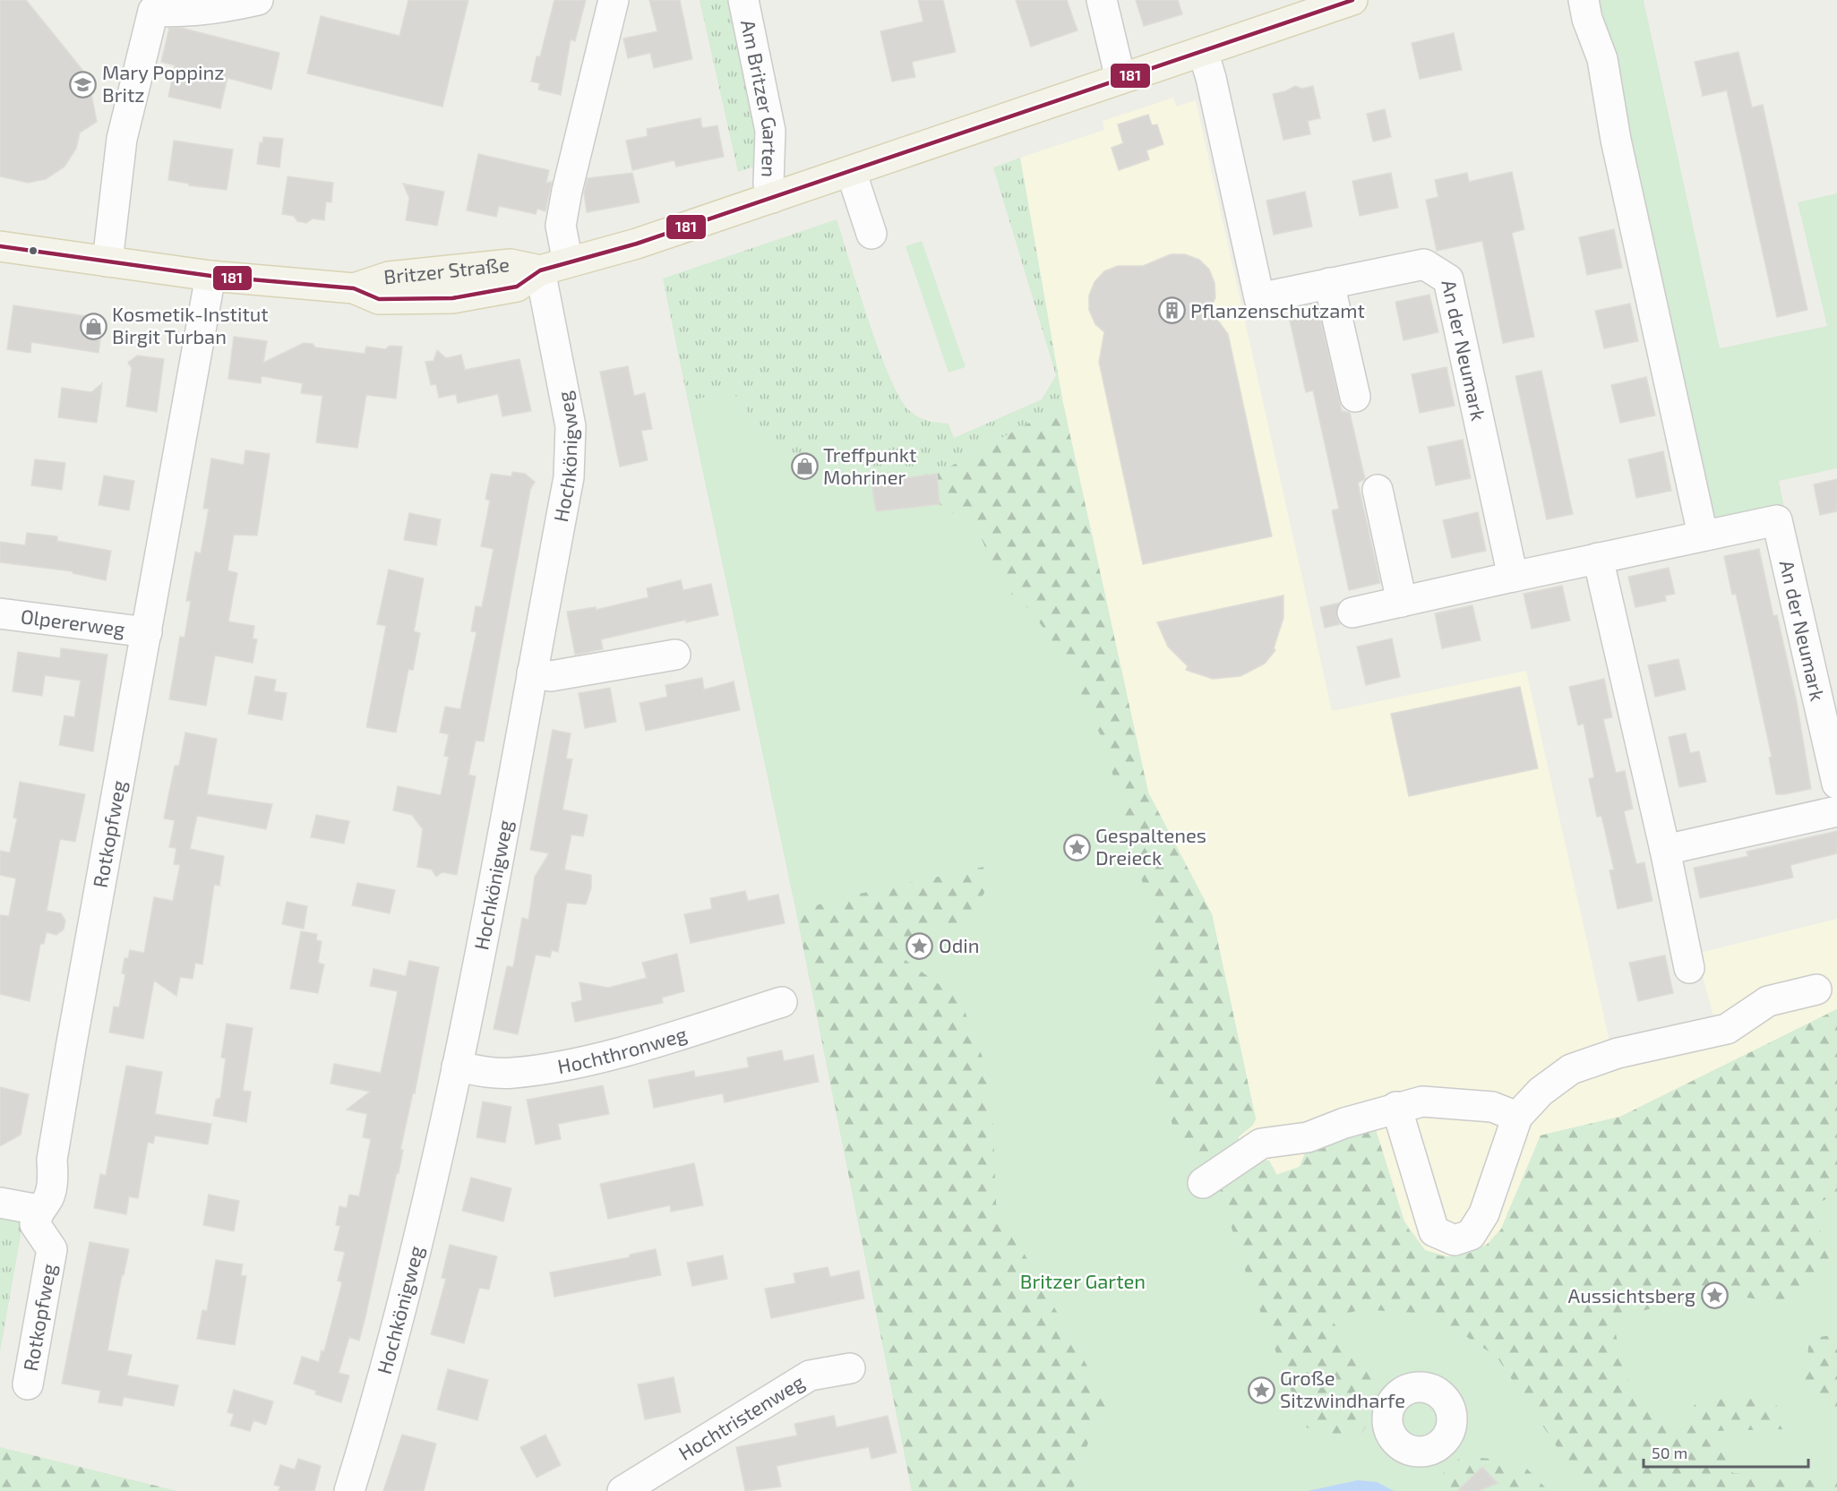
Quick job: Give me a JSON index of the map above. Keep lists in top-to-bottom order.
{
  "streets": {
    "main road": ["Britzer Straße"],
    "street": [
      "Am Britzer Garten",
      "An der Neumark",
      "Hochkönigweg",
      "Olpererweg",
      "Rotkopfweg",
      "Hochthronweg",
      "Hochtristenweg"
    ]
  },
  "crossings": [
    ["Am Britzer Garten", "Britzer Straße"],
    ["Britzer Straße", "An der Neumark"],
    ["Britzer Straße", "Hochkönigweg"],
    ["Britzer Straße", "Rotkopfweg"],
    ["Hochkönigweg", "Hochthronweg"],
    ["Olpererweg", "Rotkopfweg"]
  ],
  "parks": ["Britzer Garten"],
  "places": {
    "school or university": ["Mary Poppinz Britz"],
    "building": ["Pflanzenschutzamt"],
    "shop": ["Kosmetik-Institut Birgit Turban", "Treffpunkt Mohriner"],
    "place": [
      "Gespaltenes Dreieck",
      "Odin",
      "Aussichtsberg",
      "Große Sitzwindharfe"
    ]
  },
  "lines": ["transit line 181"],
  "scale_bar": "50 m"
}
